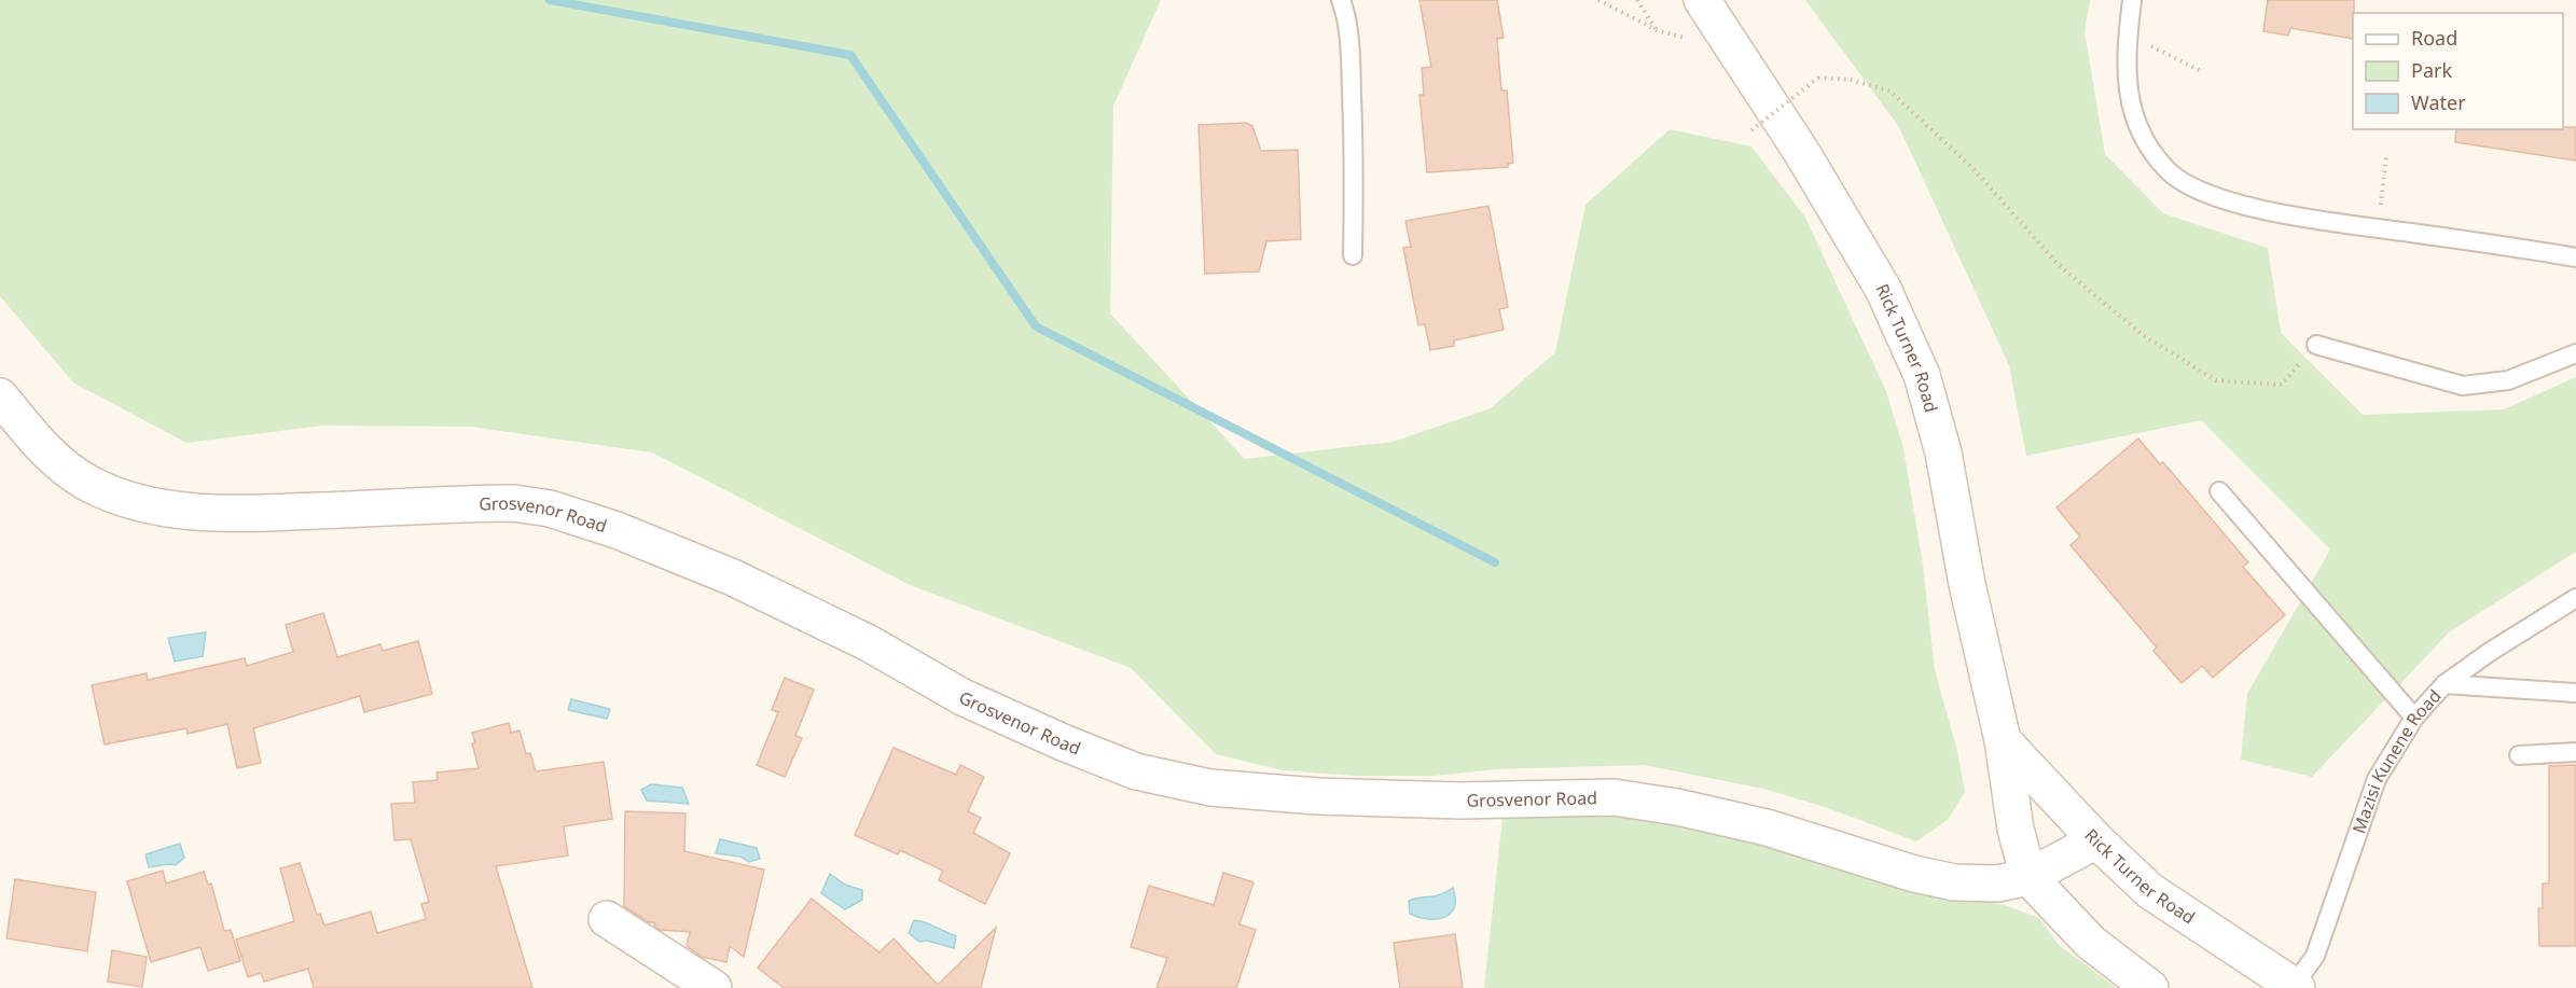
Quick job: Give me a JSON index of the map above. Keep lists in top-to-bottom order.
{
  "streets": {
    "street": ["Rick Turner Road", "Grosvenor Road"],
    "lane": ["Mazisi Kunene Road"]
  },
  "crossings": [
    ["Rick Turner Road", "Grosvenor Road"],
    ["Rick Turner Road", "Mazisi Kunene Road"]
  ],
  "legend": ["Road", "Park", "Water"]
}
